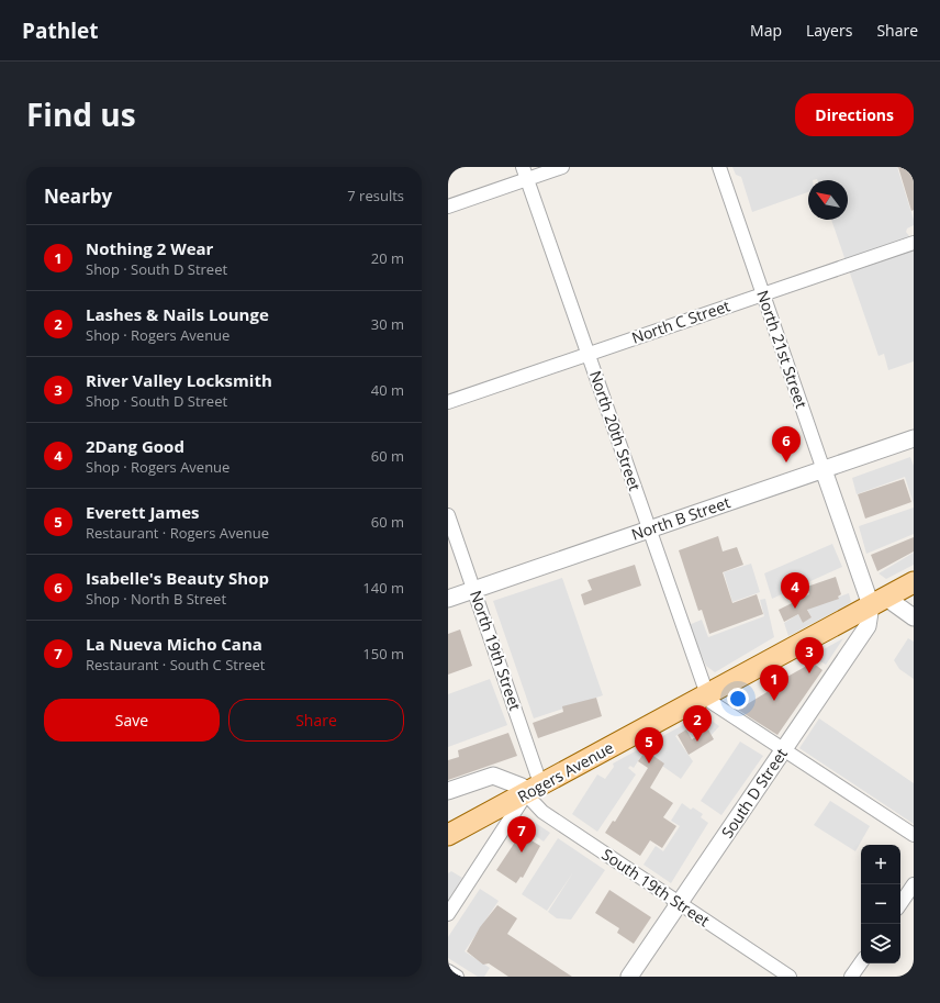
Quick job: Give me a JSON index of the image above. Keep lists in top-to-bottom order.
{
  "streets": {
    "main road": ["Rogers Avenue"],
    "street": [
      "North C Street",
      "North 21st Street",
      "North 20th Street",
      "North B Street",
      "North 19th Street",
      "South D Street",
      "South 19th Street"
    ]
  },
  "crossings": [
    ["North C Street", "North 21st Street"],
    ["North C Street", "North 20th Street"],
    ["North 21st Street", "North B Street"],
    ["North 21st Street", "Rogers Avenue"],
    ["North 21st Street", "South D Street"],
    ["North 20th Street", "North B Street"],
    ["North 20th Street", "Rogers Avenue"],
    ["North B Street", "North 19th Street"],
    ["North 19th Street", "Rogers Avenue"],
    ["North 19th Street", "South 19th Street"],
    ["Rogers Avenue", "South D Street"],
    ["Rogers Avenue", "South 19th Street"],
    ["South D Street", "South 19th Street"]
  ],
  "north": "top left",
  "page": {
    "header": "Pathlet",
    "nav": ["Map", "Layers", "Share"],
    "title": "Find us",
    "buttons": [
      "Directions",
      ["Save", "Share"]
    ],
    "heading": ["Nearby", "7 results"],
    "list": [
      {
        "mark": "1",
        "name": "Nothing 2 Wear",
        "note": "Shop · South D Street",
        "value": "20 m"
      },
      {
        "mark": "2",
        "name": "Lashes & Nails Lounge",
        "note": "Shop · Rogers Avenue",
        "value": "30 m"
      },
      {
        "mark": "3",
        "name": "River Valley Locksmith",
        "note": "Shop · South D Street",
        "value": "40 m"
      },
      {
        "mark": "4",
        "name": "2Dang Good",
        "note": "Shop · Rogers Avenue",
        "value": "60 m"
      },
      {
        "mark": "5",
        "name": "Everett James",
        "note": "Restaurant · Rogers Avenue",
        "value": "60 m"
      },
      {
        "mark": "6",
        "name": "Isabelle's Beauty Shop",
        "note": "Shop · North B Street",
        "value": "140 m"
      },
      {
        "mark": "7",
        "name": "La Nueva Micho Cana",
        "note": "Restaurant · South C Street",
        "value": "150 m"
      }
    ],
    "pins": [
      "6",
      "4",
      "3",
      "1",
      "2",
      "5",
      "7"
    ],
    "map_buttons": ["+", "−"]
  }
}
